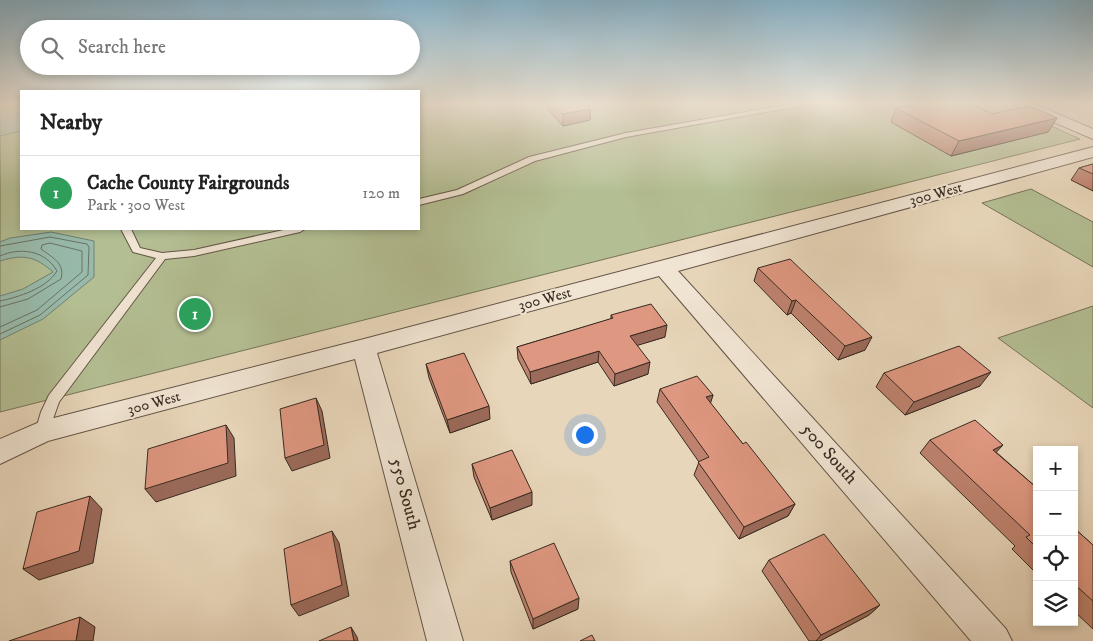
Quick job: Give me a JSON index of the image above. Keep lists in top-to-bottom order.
{
  "streets": {
    "street": ["300 West", "500 South", "550 South"]
  },
  "crossings": [
    ["300 West", "500 South"],
    ["300 West", "550 South"]
  ],
  "page": {
    "search": "Search here",
    "heading": "Nearby",
    "list": [
      {
        "mark": "1",
        "name": "Cache County Fairgrounds",
        "note": "Park · 300 West",
        "value": "120 m"
      }
    ],
    "pins": "1",
    "map_buttons": ["+", "−"]
  }
}
